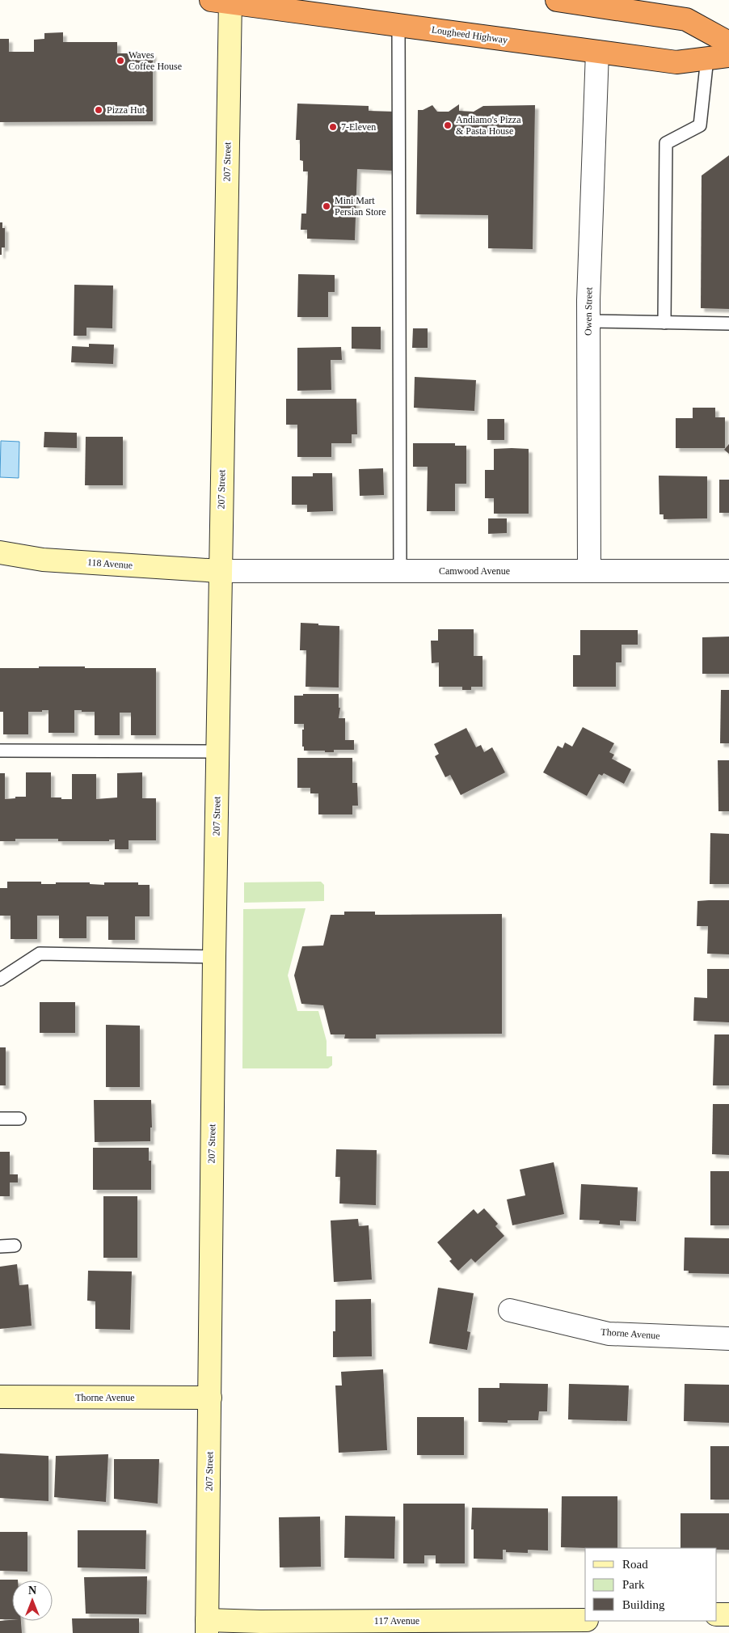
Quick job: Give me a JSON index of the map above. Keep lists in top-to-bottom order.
{
  "streets": {
    "highway": ["Lougheed Highway"],
    "street": [
      "207 Street",
      "Owen Street",
      "118 Avenue",
      "Camwood Avenue",
      "Thorne Avenue",
      "117 Avenue"
    ]
  },
  "crossings": [
    ["Lougheed Highway", "207 Street"],
    ["Lougheed Highway", "Owen Street"],
    ["207 Street", "118 Avenue"],
    ["207 Street", "Camwood Avenue"],
    ["207 Street", "Thorne Avenue"],
    ["207 Street", "117 Avenue"],
    ["Owen Street", "Camwood Avenue"],
    ["118 Avenue", "Camwood Avenue"]
  ],
  "places": [
    "Waves Coffee House",
    "Pizza Hut",
    "Andiamo's Pizza & Pasta House",
    "7-Eleven",
    "Mini Mart Persian Store"
  ],
  "legend": ["Road", "Park", "Building"],
  "north": "top"
}
